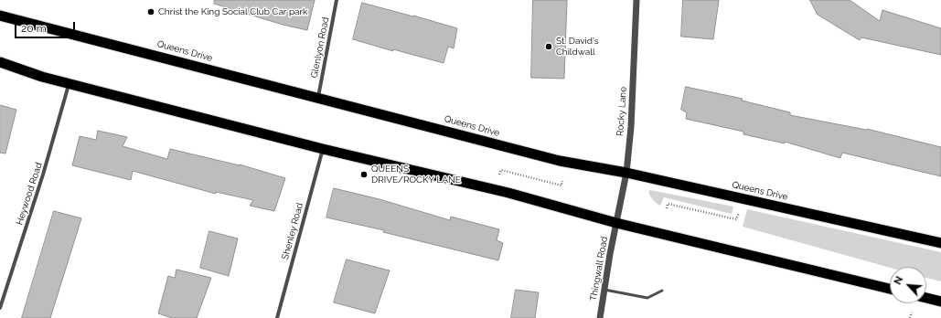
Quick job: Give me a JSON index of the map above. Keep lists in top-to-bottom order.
{
  "streets": {
    "highway": ["Queens Drive"],
    "street": [
      "Glenlyon Road",
      "Rocky Lane",
      "Heywood Road",
      "Shenley Road",
      "Thingwall Road"
    ]
  },
  "crossings": [
    ["Glenlyon Road", "Queens Drive"],
    ["Queens Drive", "Rocky Lane"],
    ["Rocky Lane", "Thingwall Road"]
  ],
  "places": ["Christ the King Social Club Car park", "St. David's Childwall", "QUEENS DRIVE/ROCKY LANE"],
  "scale_bar": "20 m",
  "north": "top left"
}
